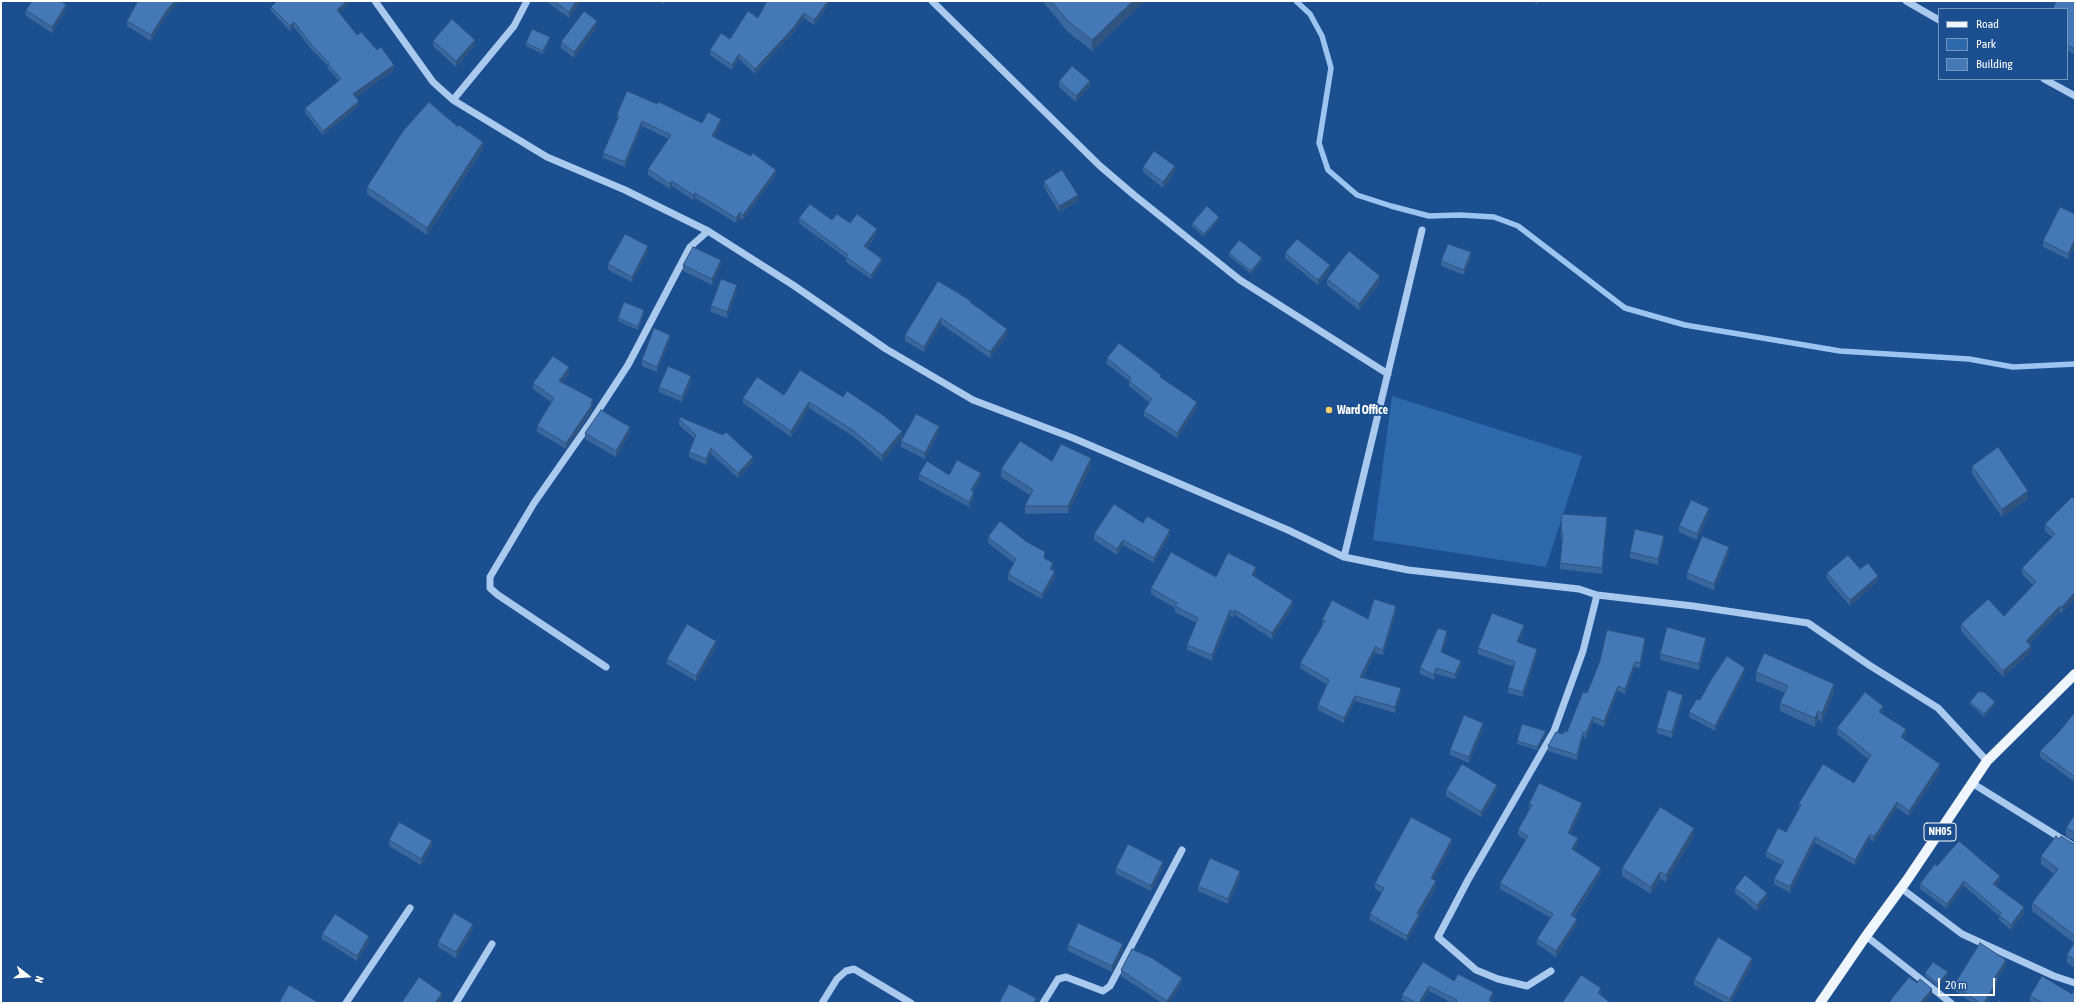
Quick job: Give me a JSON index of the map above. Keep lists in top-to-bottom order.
{
  "streets": {
    "main road": ["NH05"]
  },
  "places": ["Ward Office"],
  "legend": ["Road", "Park", "Building"],
  "scale_bar": "20 m",
  "north": "right"
}
